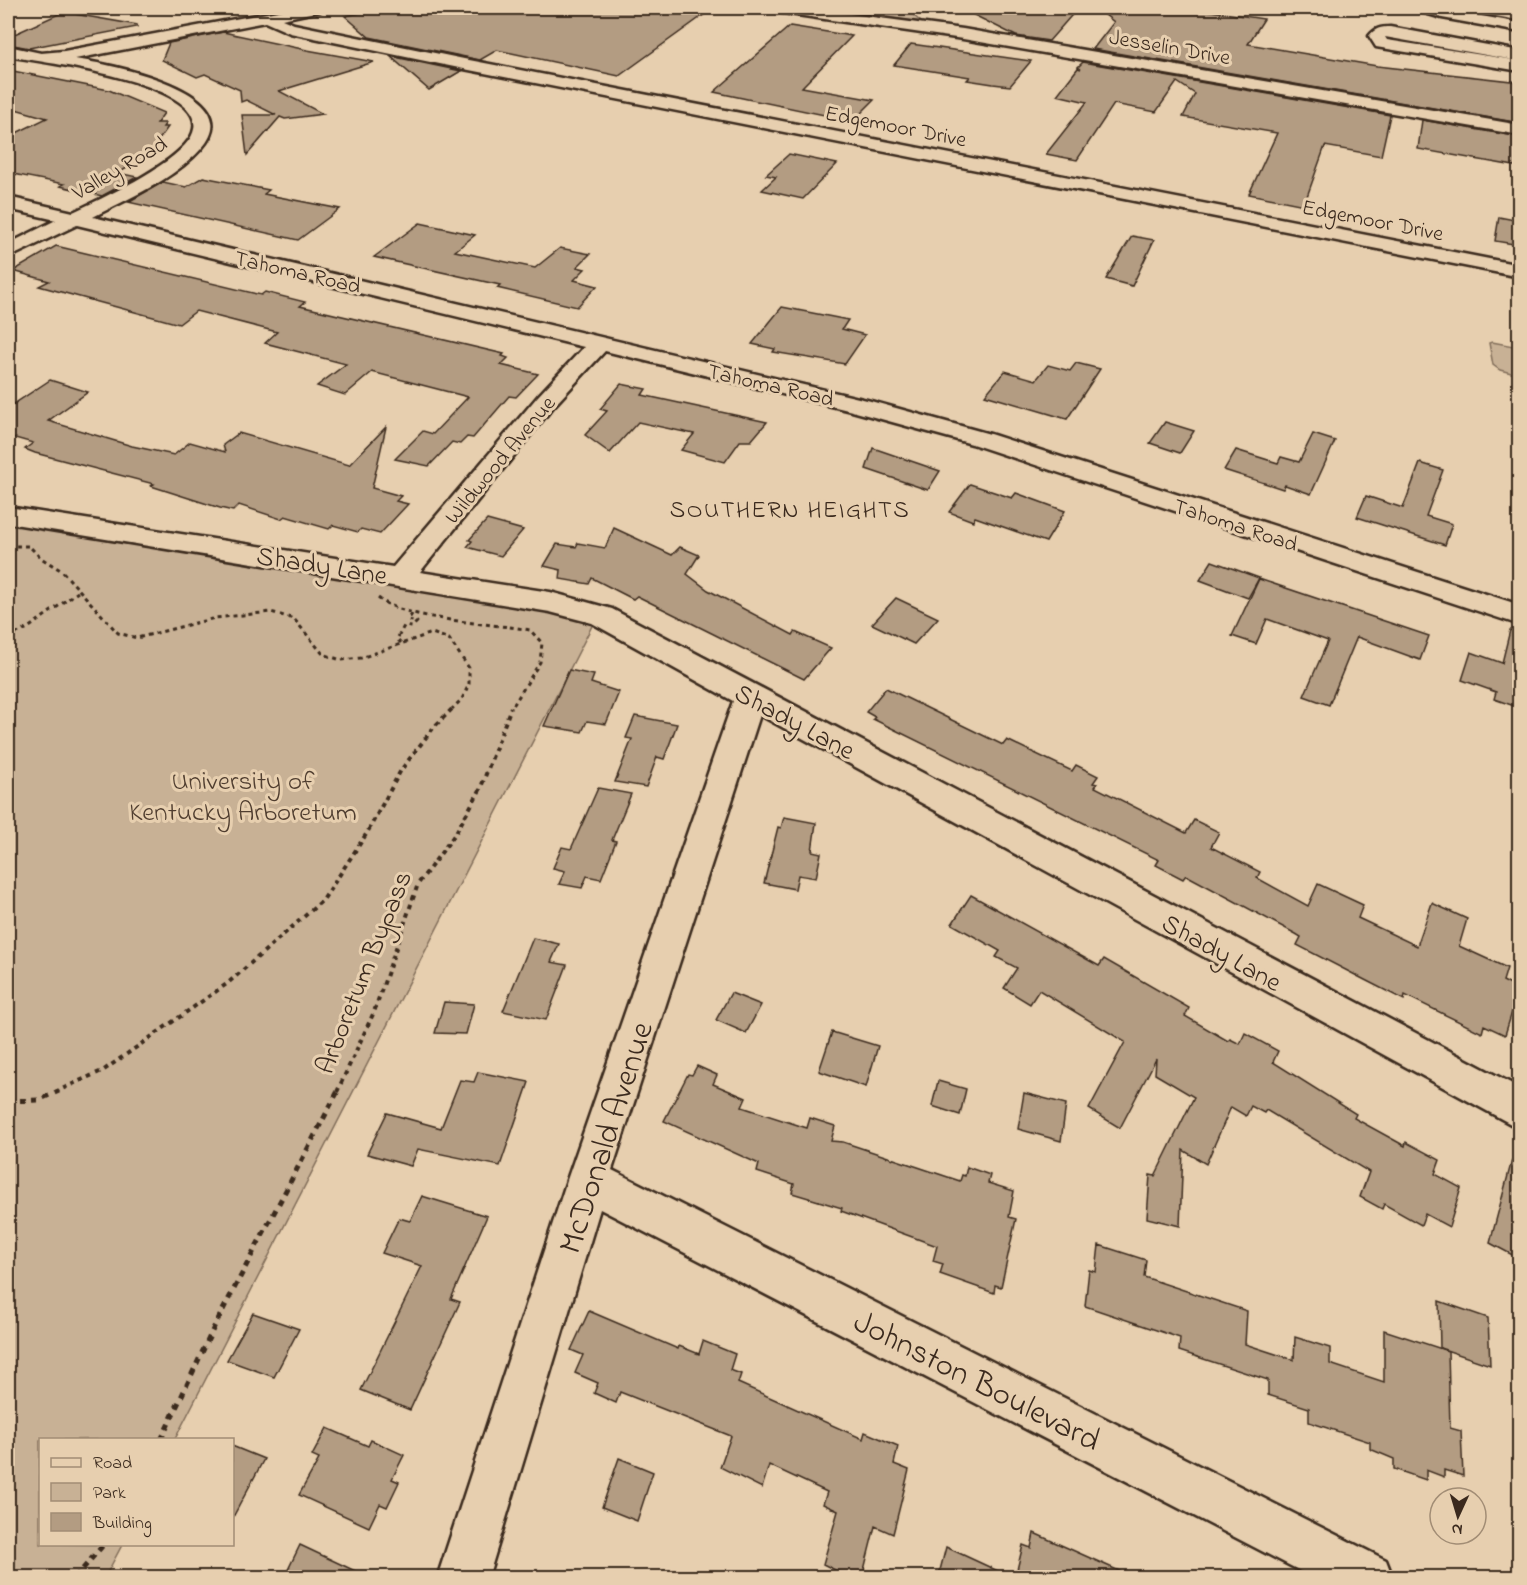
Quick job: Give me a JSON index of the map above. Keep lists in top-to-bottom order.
{
  "streets": {
    "street": [
      "Jesselin Drive",
      "Edgemoor Drive",
      "Valley Road",
      "Tahoma Road",
      "Wildwood Avenue",
      "Shady Lane",
      "McDonald Avenue",
      "Johnston Boulevard"
    ],
    "path": ["Arboretum Bypass"]
  },
  "crossings": [
    ["Valley Road", "Tahoma Road"],
    ["Tahoma Road", "Wildwood Avenue"],
    ["Wildwood Avenue", "Shady Lane"],
    ["Wildwood Avenue", "Arboretum Bypass"],
    ["Shady Lane", "Arboretum Bypass"],
    ["Shady Lane", "McDonald Avenue"],
    ["McDonald Avenue", "Johnston Boulevard"]
  ],
  "districts": ["SOUTHERN HEIGHTS"],
  "parks": ["University of Kentucky Arboretum"],
  "legend": ["Road", "Park", "Building"],
  "north": "bottom"
}
